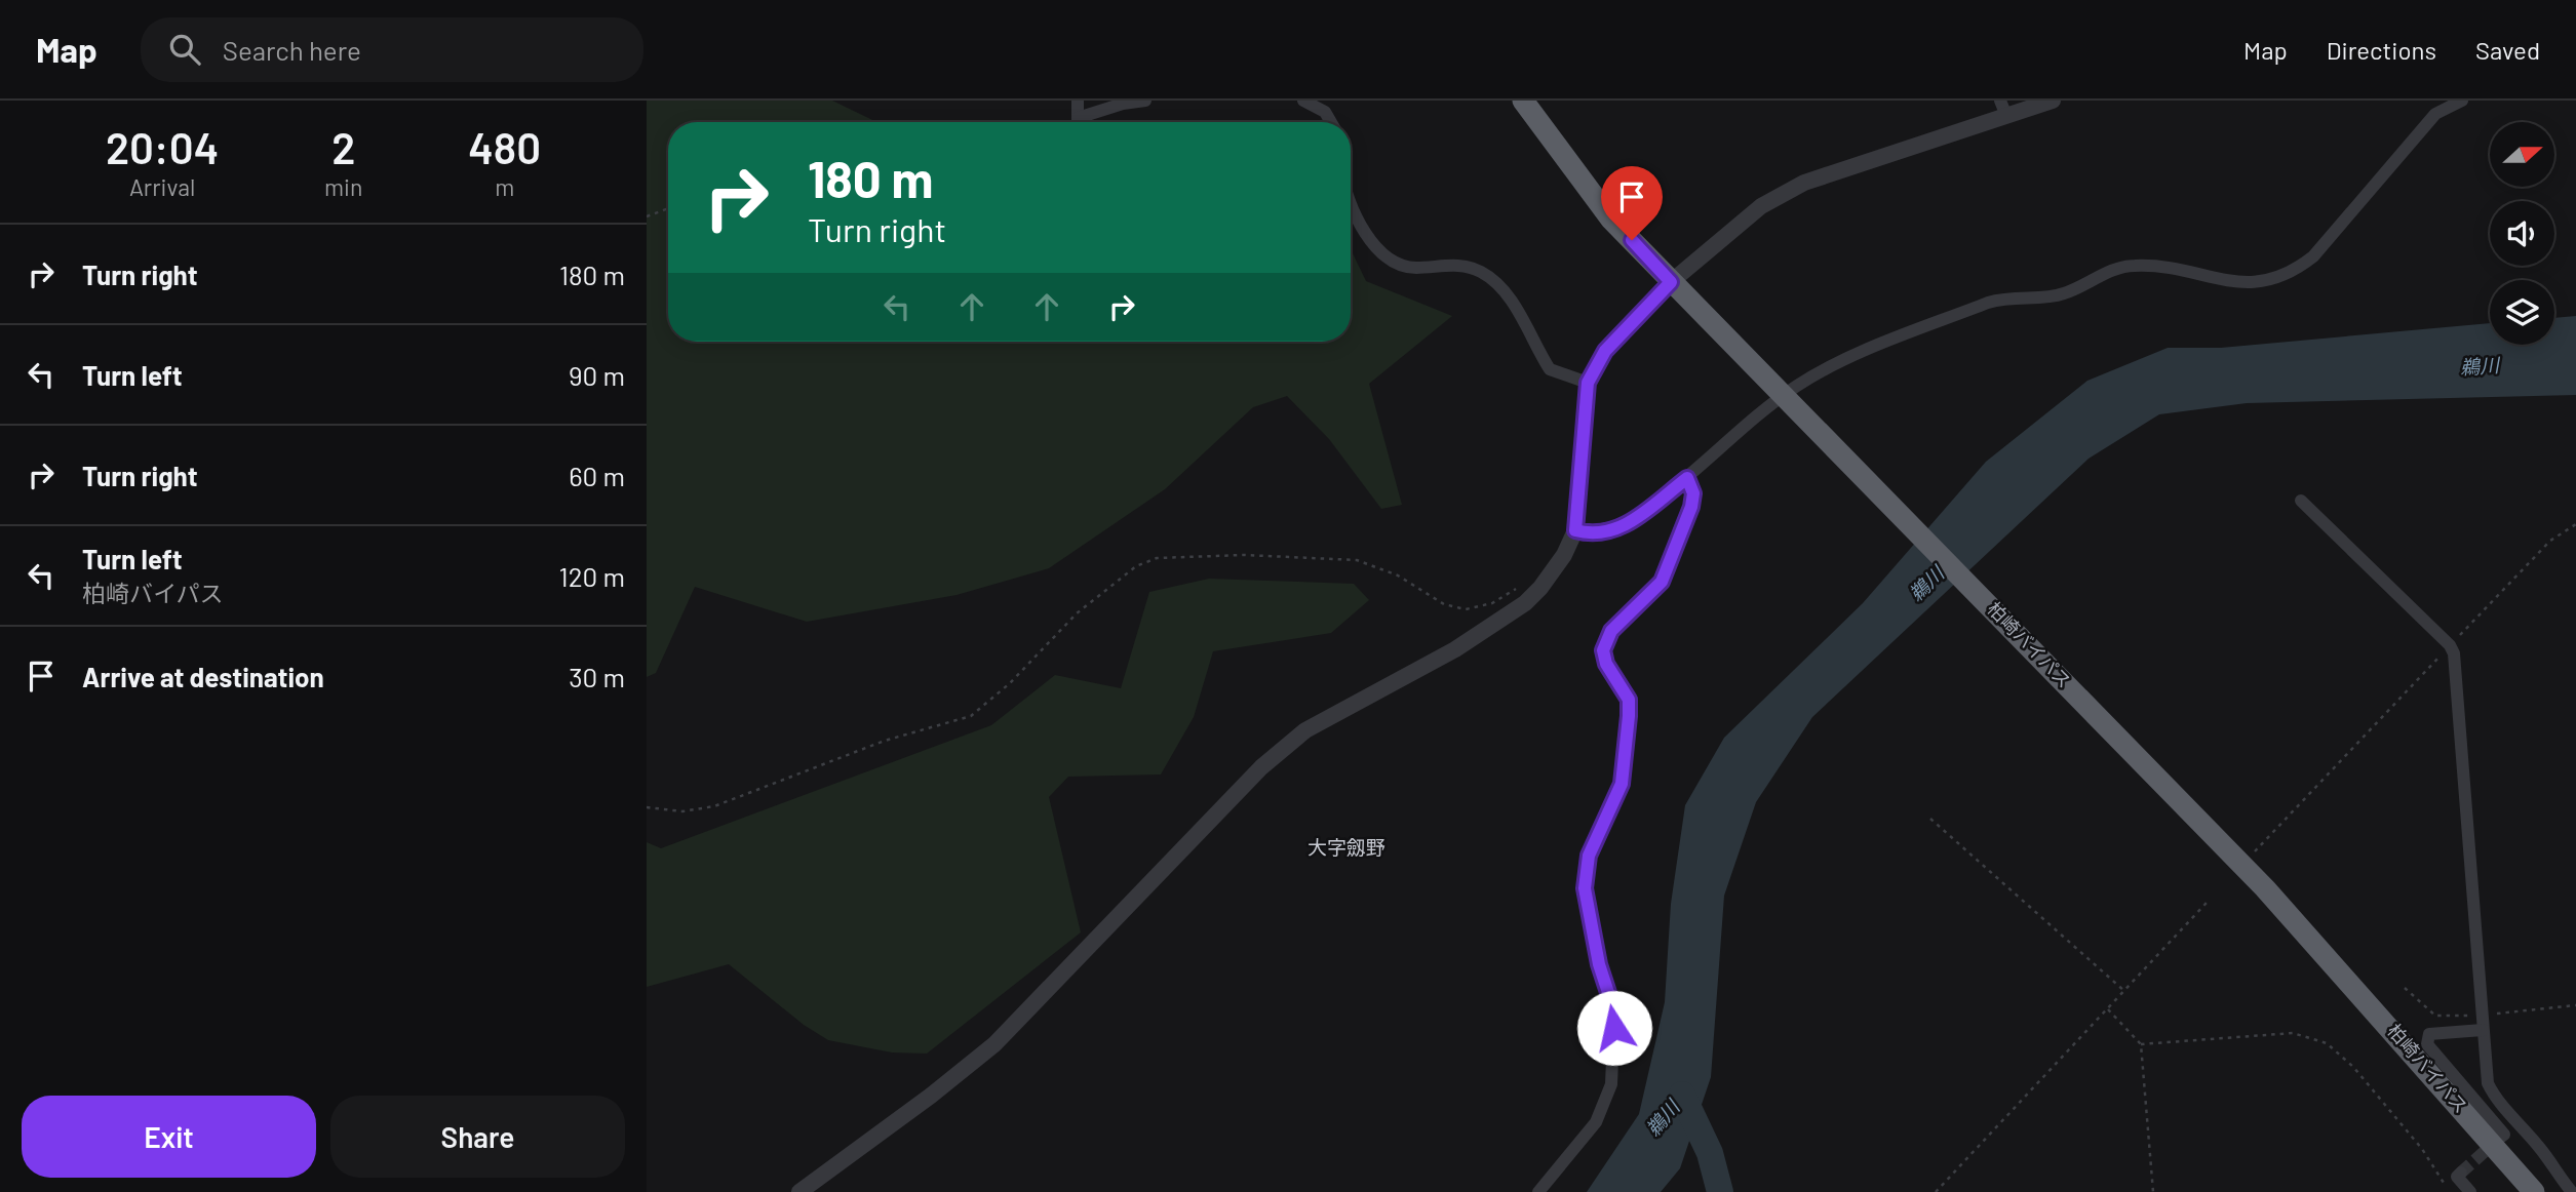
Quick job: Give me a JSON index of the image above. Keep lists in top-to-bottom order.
{
  "streets": {
    "highway": ["柏崎バイパス"]
  },
  "districts": ["大字劔野"],
  "water": ["鵜川"],
  "north": "right",
  "page": {
    "header": "Map",
    "search": "Search here",
    "nav": ["Map", "Directions", "Saved"],
    "eta": [
      "20:04",
      "Arrival",
      "2",
      "min",
      "480",
      "m"
    ],
    "turn": ["180 m", "Turn right"],
    "list": [
      {
        "name": "Turn right",
        "value": "180 m"
      },
      {
        "name": "Turn left",
        "value": "90 m"
      },
      {
        "name": "Turn right",
        "value": "60 m"
      },
      {
        "name": "Turn left",
        "note": "柏崎バイパス",
        "value": "120 m"
      },
      {
        "name": "Arrive at destination",
        "value": "30 m"
      }
    ],
    "buttons": ["Exit", "Share"]
  }
}
